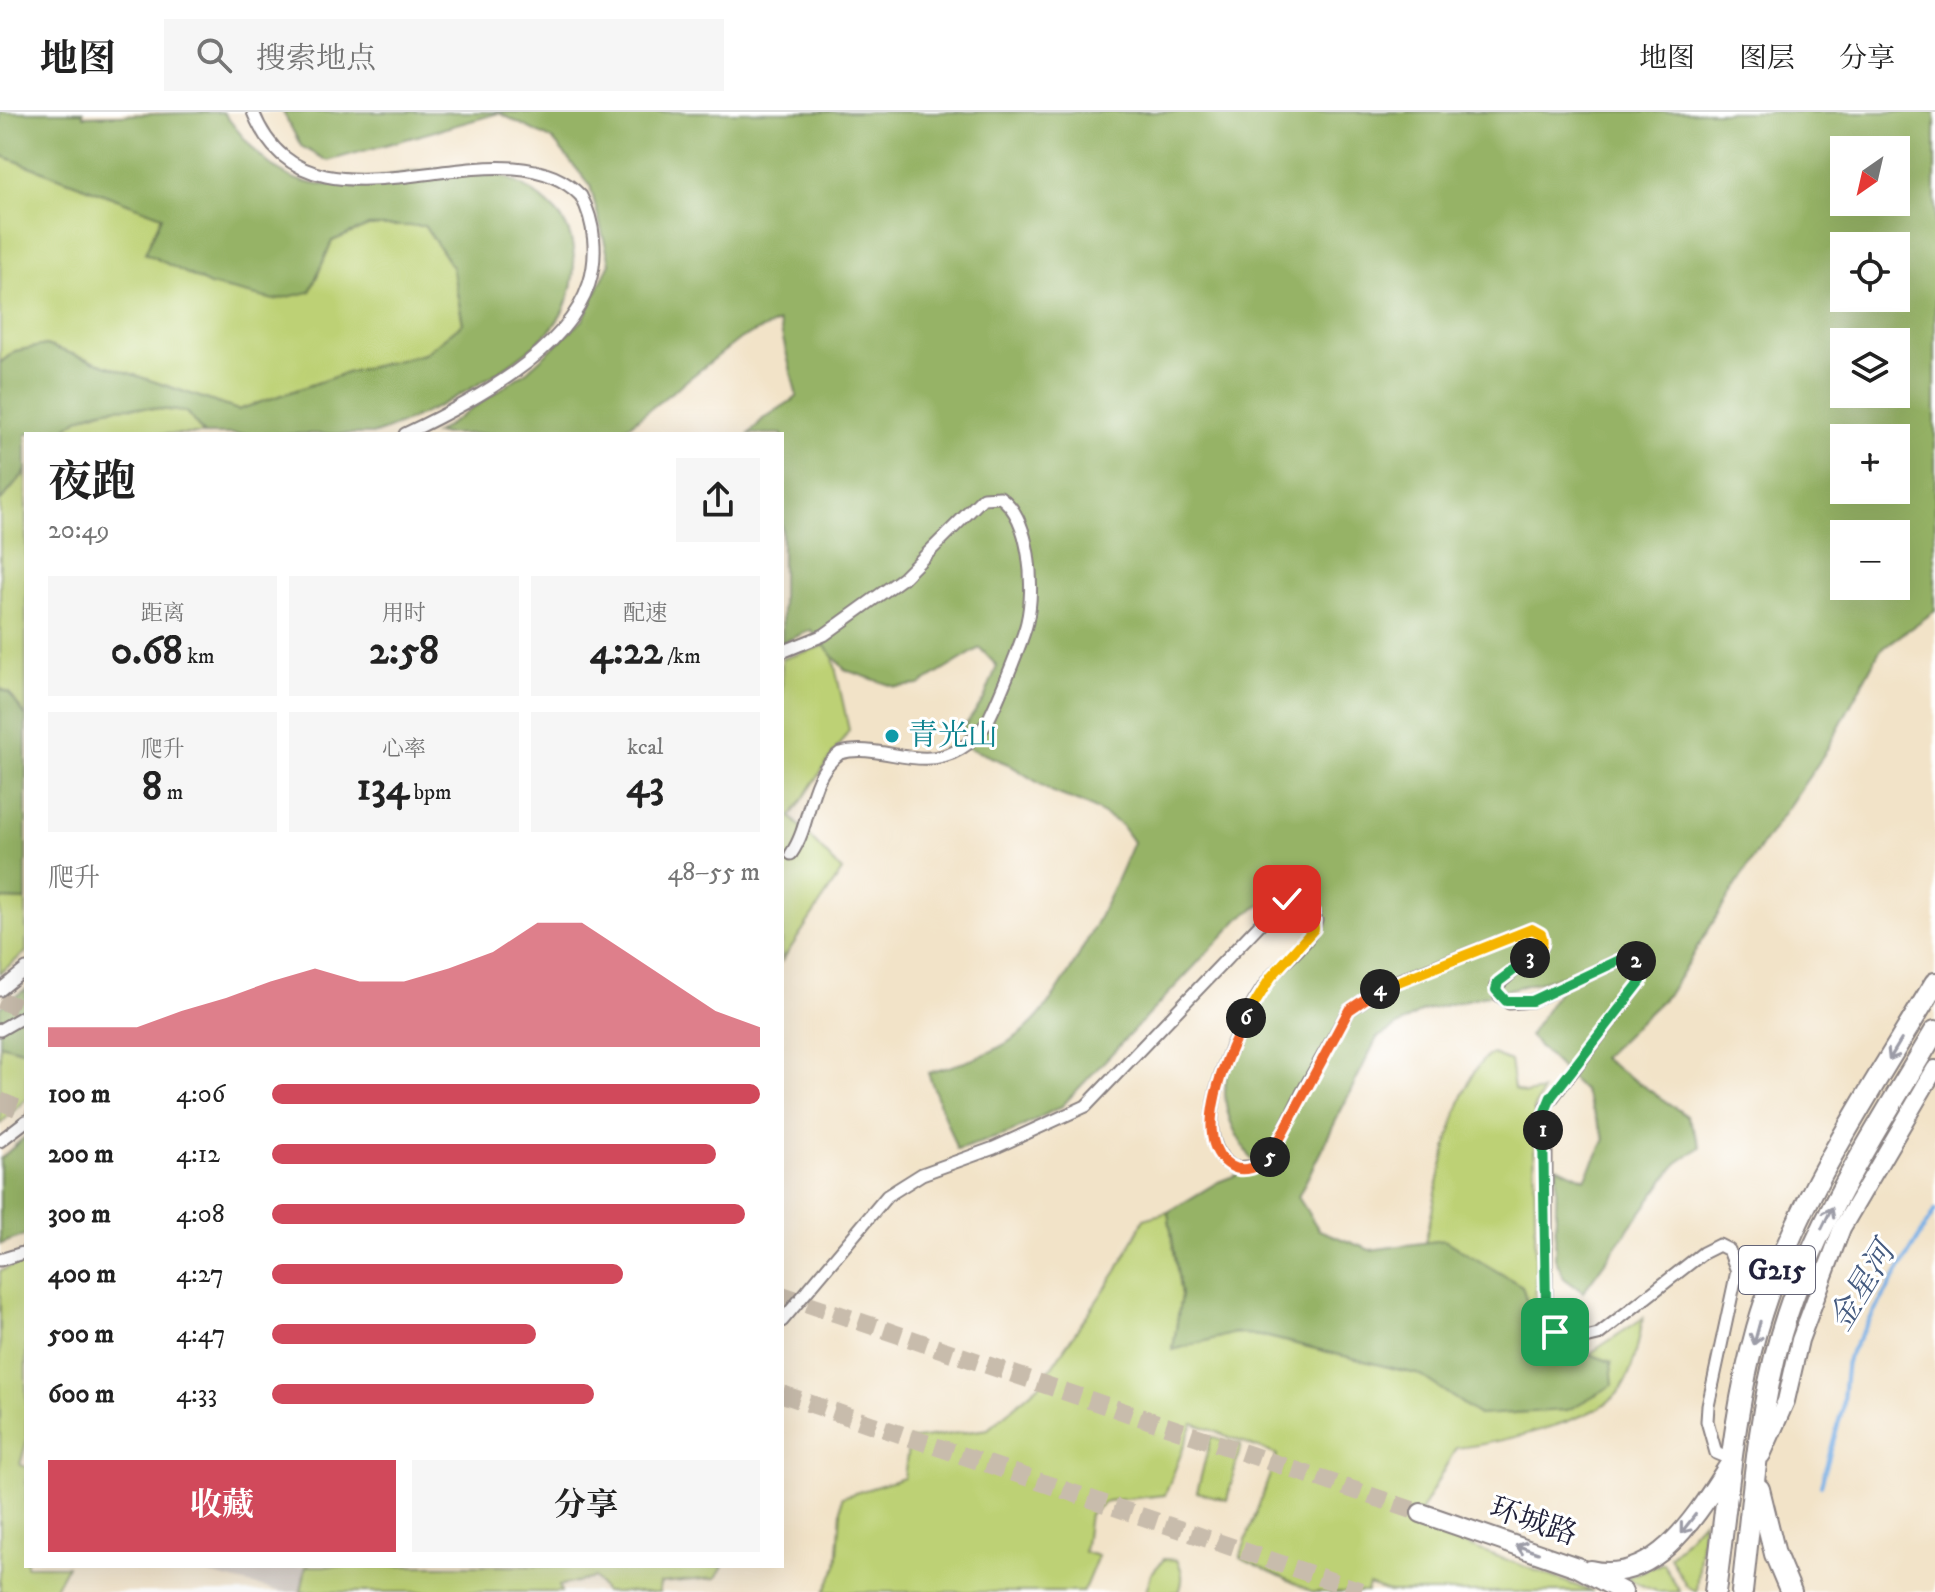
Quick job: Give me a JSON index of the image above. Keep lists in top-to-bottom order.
{
  "streets": {
    "highway": ["G215"],
    "main road": ["环城路"]
  },
  "one_way": ["环城路"],
  "water": ["金星河"],
  "places": ["青光山"],
  "north": "bottom left",
  "page": {
    "header": "地图",
    "search": "搜索地点",
    "nav": ["地图", "图层", "分享"],
    "map_buttons": ["+", "−"],
    "heading": ["夜跑", "20:49"],
    "stats": [
      ["距离", "0.68 km"],
      ["用时", "2:58"],
      ["配速", "4:22 /km"],
      ["爬升", "8 m"],
      ["心率", "134 bpm"],
      ["kcal", "43"]
    ],
    "chart": ["爬升", "48–55 m"],
    "pins": [
      "3",
      "2",
      "4",
      "6",
      "1",
      "5"
    ],
    "list": [
      {
        "name": "100 m",
        "note": "4:06"
      },
      {
        "name": "200 m",
        "note": "4:12"
      },
      {
        "name": "300 m",
        "note": "4:08"
      },
      {
        "name": "400 m",
        "note": "4:27"
      },
      {
        "name": "500 m",
        "note": "4:47"
      },
      {
        "name": "600 m",
        "note": "4:33"
      }
    ],
    "buttons": ["收藏", "分享"]
  }
}
